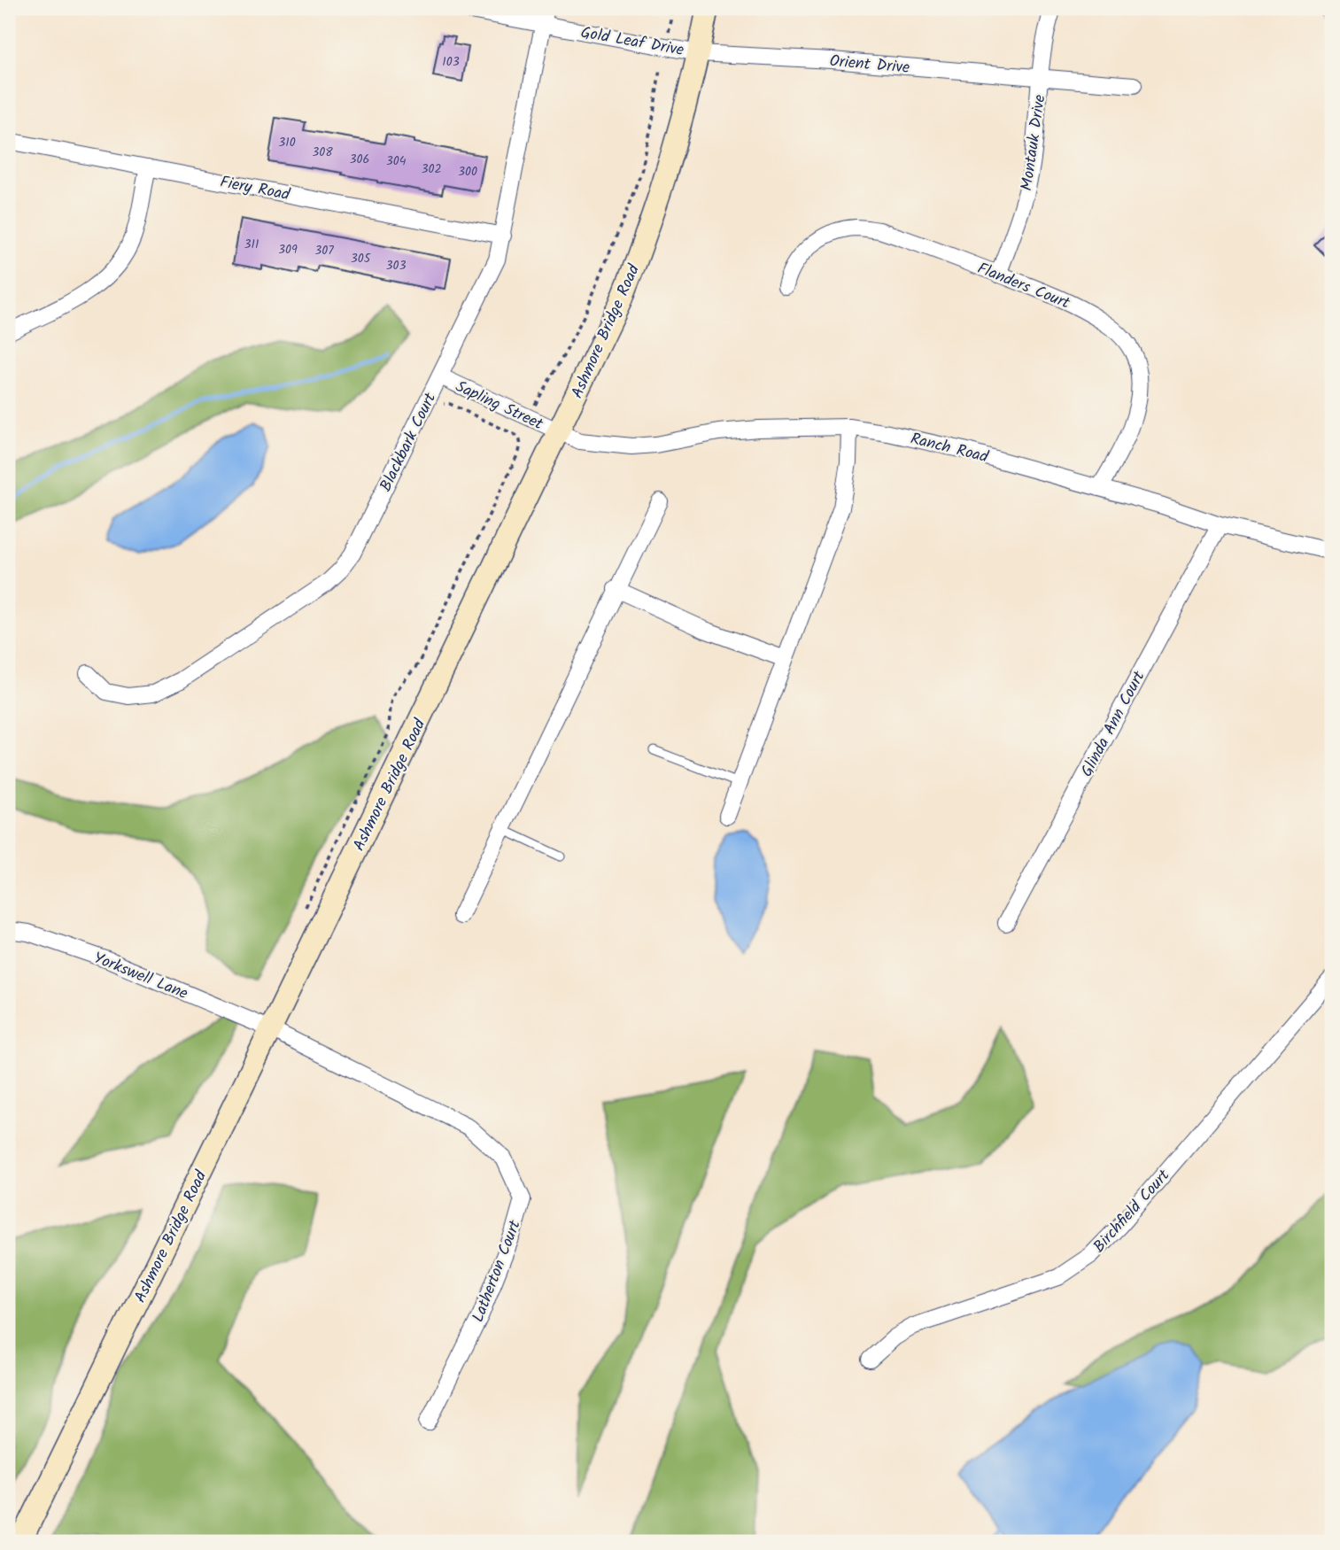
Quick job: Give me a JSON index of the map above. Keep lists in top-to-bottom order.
{
  "streets": {
    "main road": ["Ashmore Bridge Road"],
    "street": [
      "Gold Leaf Drive",
      "Orient Drive",
      "Montauk Drive",
      "Fiery Road",
      "Flanders Court",
      "Sapling Street",
      "Blackbark Court",
      "Ranch Road",
      "Glinda Ann Court",
      "Yorkswell Lane",
      "Birchfield Court",
      "Latherton Court"
    ]
  },
  "crossings": [
    ["Gold Leaf Drive", "Orient Drive"],
    ["Gold Leaf Drive", "Ashmore Bridge Road"],
    ["Gold Leaf Drive", "Blackbark Court"],
    ["Orient Drive", "Montauk Drive"],
    ["Orient Drive", "Ashmore Bridge Road"],
    ["Montauk Drive", "Flanders Court"],
    ["Fiery Road", "Blackbark Court"],
    ["Flanders Court", "Ranch Road"],
    ["Ashmore Bridge Road", "Sapling Street"],
    ["Ashmore Bridge Road", "Ranch Road"],
    ["Ashmore Bridge Road", "Yorkswell Lane"],
    ["Ashmore Bridge Road", "Latherton Court"],
    ["Sapling Street", "Blackbark Court"],
    ["Sapling Street", "Ranch Road"],
    ["Ranch Road", "Glinda Ann Court"],
    ["Yorkswell Lane", "Latherton Court"]
  ],
  "house_numbers": [
    "103",
    "310",
    "308",
    "306",
    "304",
    "302",
    "300",
    "311",
    "309",
    "307",
    "305",
    "303"
  ]
}
